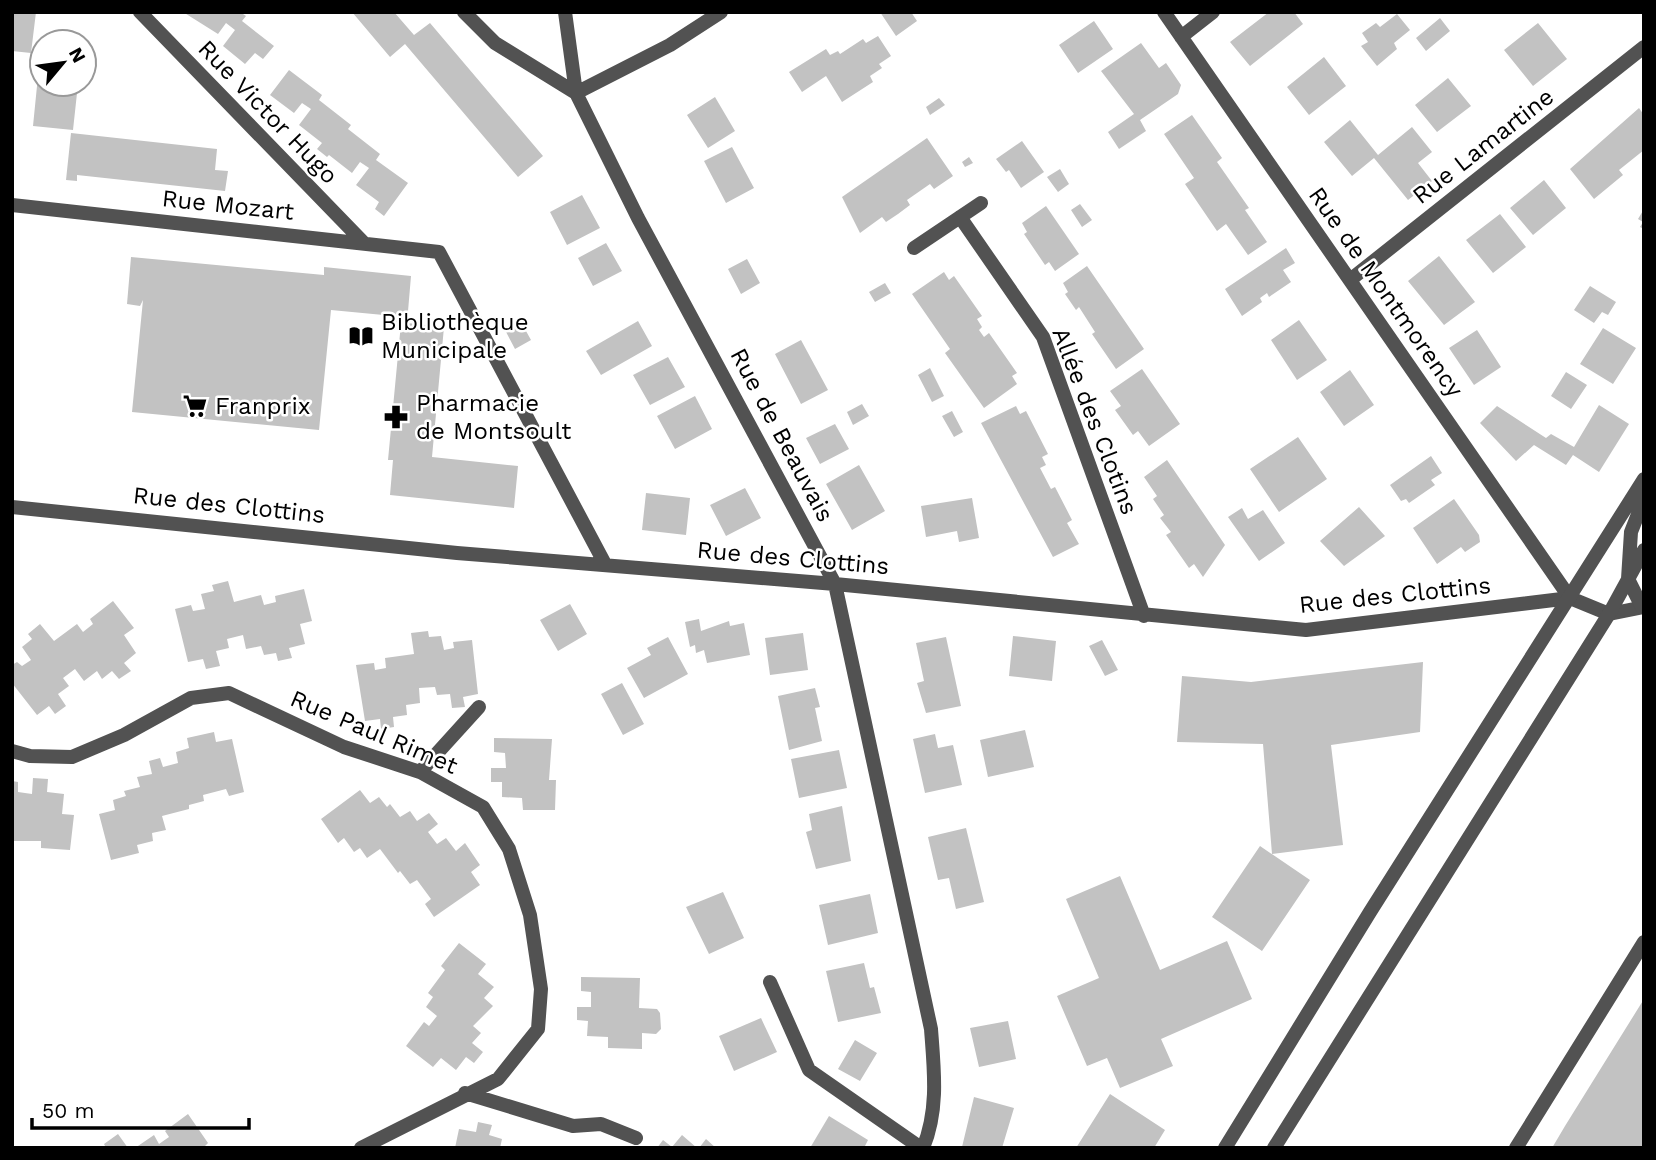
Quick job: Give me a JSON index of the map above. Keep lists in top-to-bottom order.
{
  "streets": {
    "street": [
      "Rue Victor Hugo",
      "Rue Lamartine",
      "Rue Mozart",
      "Rue de Montmorency",
      "Allée des Clotins",
      "Rue de Beauvais",
      "Rue des Clottins",
      "Rue Paul Rimet"
    ]
  },
  "crossings": [
    ["Rue Victor Hugo", "Rue Mozart"],
    ["Rue Lamartine", "Rue de Montmorency"],
    ["Rue Mozart", "Rue des Clottins"],
    ["Rue de Montmorency", "Rue des Clottins"],
    ["Allée des Clotins", "Rue des Clottins"],
    ["Rue de Beauvais", "Rue des Clottins"]
  ],
  "places": {
    "library": ["Bibliothèque Municipale"],
    "supermarket": ["Franprix"],
    "pharmacy": ["Pharmacie de Montsoult"]
  },
  "scale_bar": "50 m",
  "north": "top right"
}
